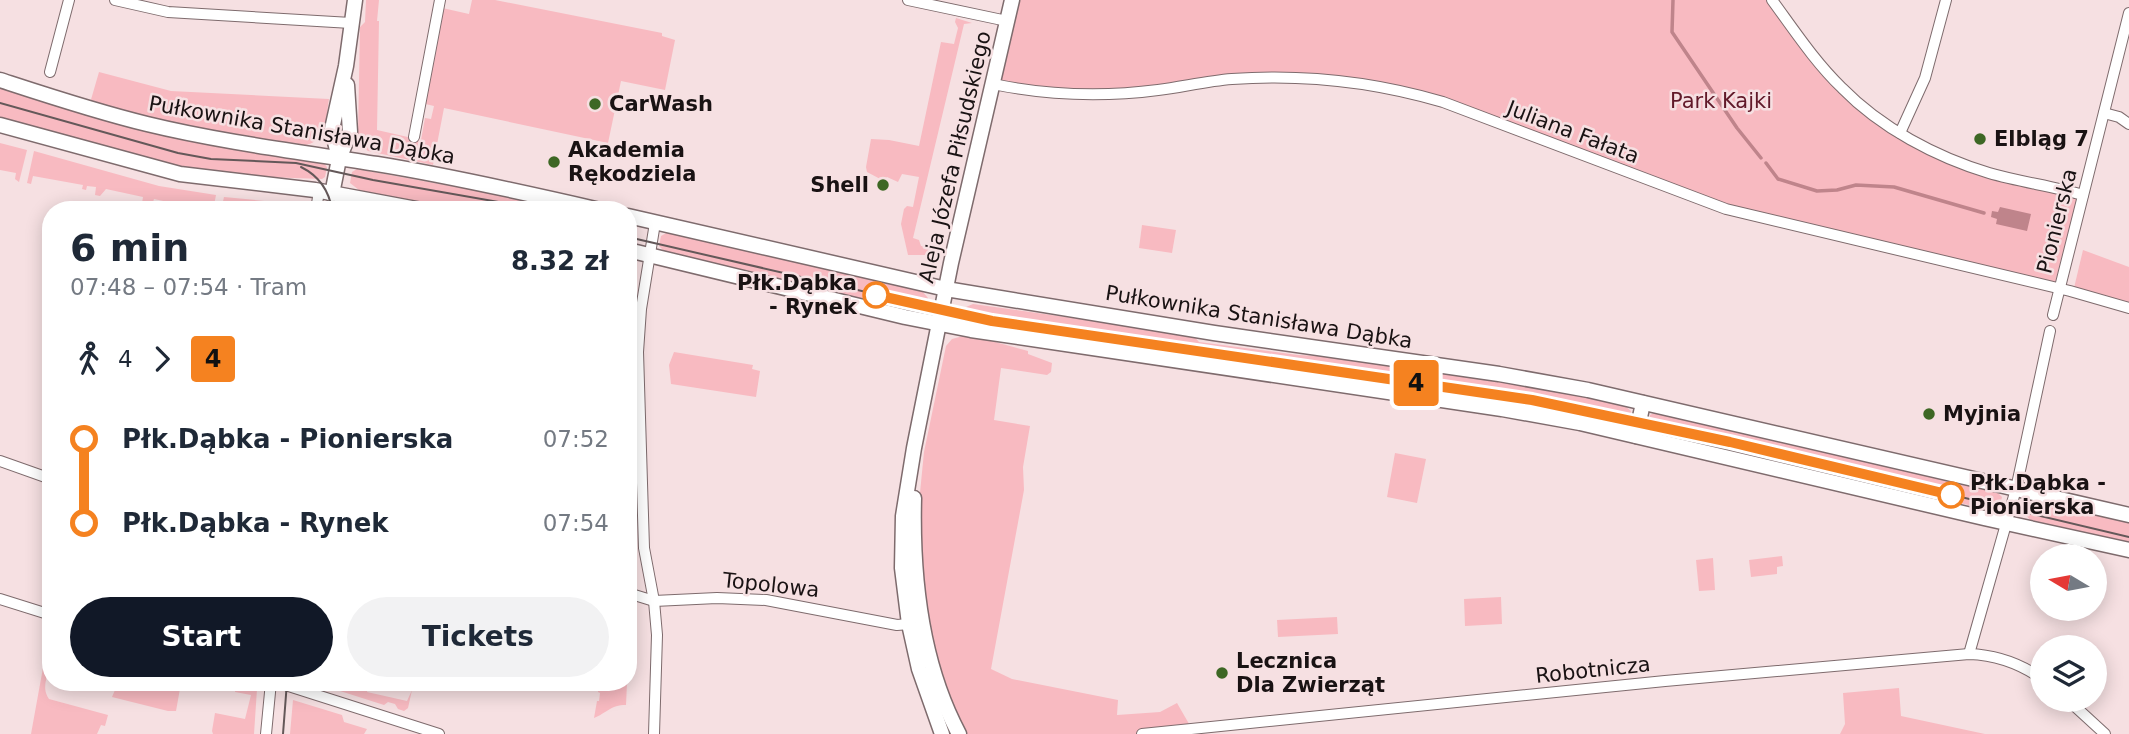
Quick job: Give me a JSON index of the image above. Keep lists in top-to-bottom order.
{
  "streets": {
    "street": [
      "Pułkownika Stanisława Dąbka",
      "Juliana Fałata",
      "Aleja Józefa Piłsudskiego",
      "Pionierska",
      "Topolowa",
      "Robotnicza"
    ]
  },
  "crossings": [
    ["Pułkownika Stanisława Dąbka", "Aleja Józefa Piłsudskiego"],
    ["Juliana Fałata", "Aleja Józefa Piłsudskiego"],
    ["Juliana Fałata", "Pionierska"],
    ["Aleja Józefa Piłsudskiego", "Topolowa"]
  ],
  "parks": ["Park Kajki"],
  "places": [
    "CarWash",
    "Elbląg 7",
    "Akademia Rękodziela",
    "Shell",
    "Płk.Dąbka - Rynek",
    "Myjnia",
    "Płk.Dąbka - Pionierska",
    "Lecznica Dla Zwierząt"
  ],
  "lines": ["tram line 4"],
  "north": "left",
  "page": {
    "on_map": "4",
    "heading": ["6 min", "07:48 – 07:54 · Tram", "8.32 zł"],
    "legs": ["4", "4"],
    "list": [
      {
        "name": "Płk.Dąbka - Pionierska",
        "value": "07:52"
      },
      {
        "name": "Płk.Dąbka - Rynek",
        "value": "07:54"
      }
    ],
    "buttons": ["Start", "Tickets"]
  }
}
